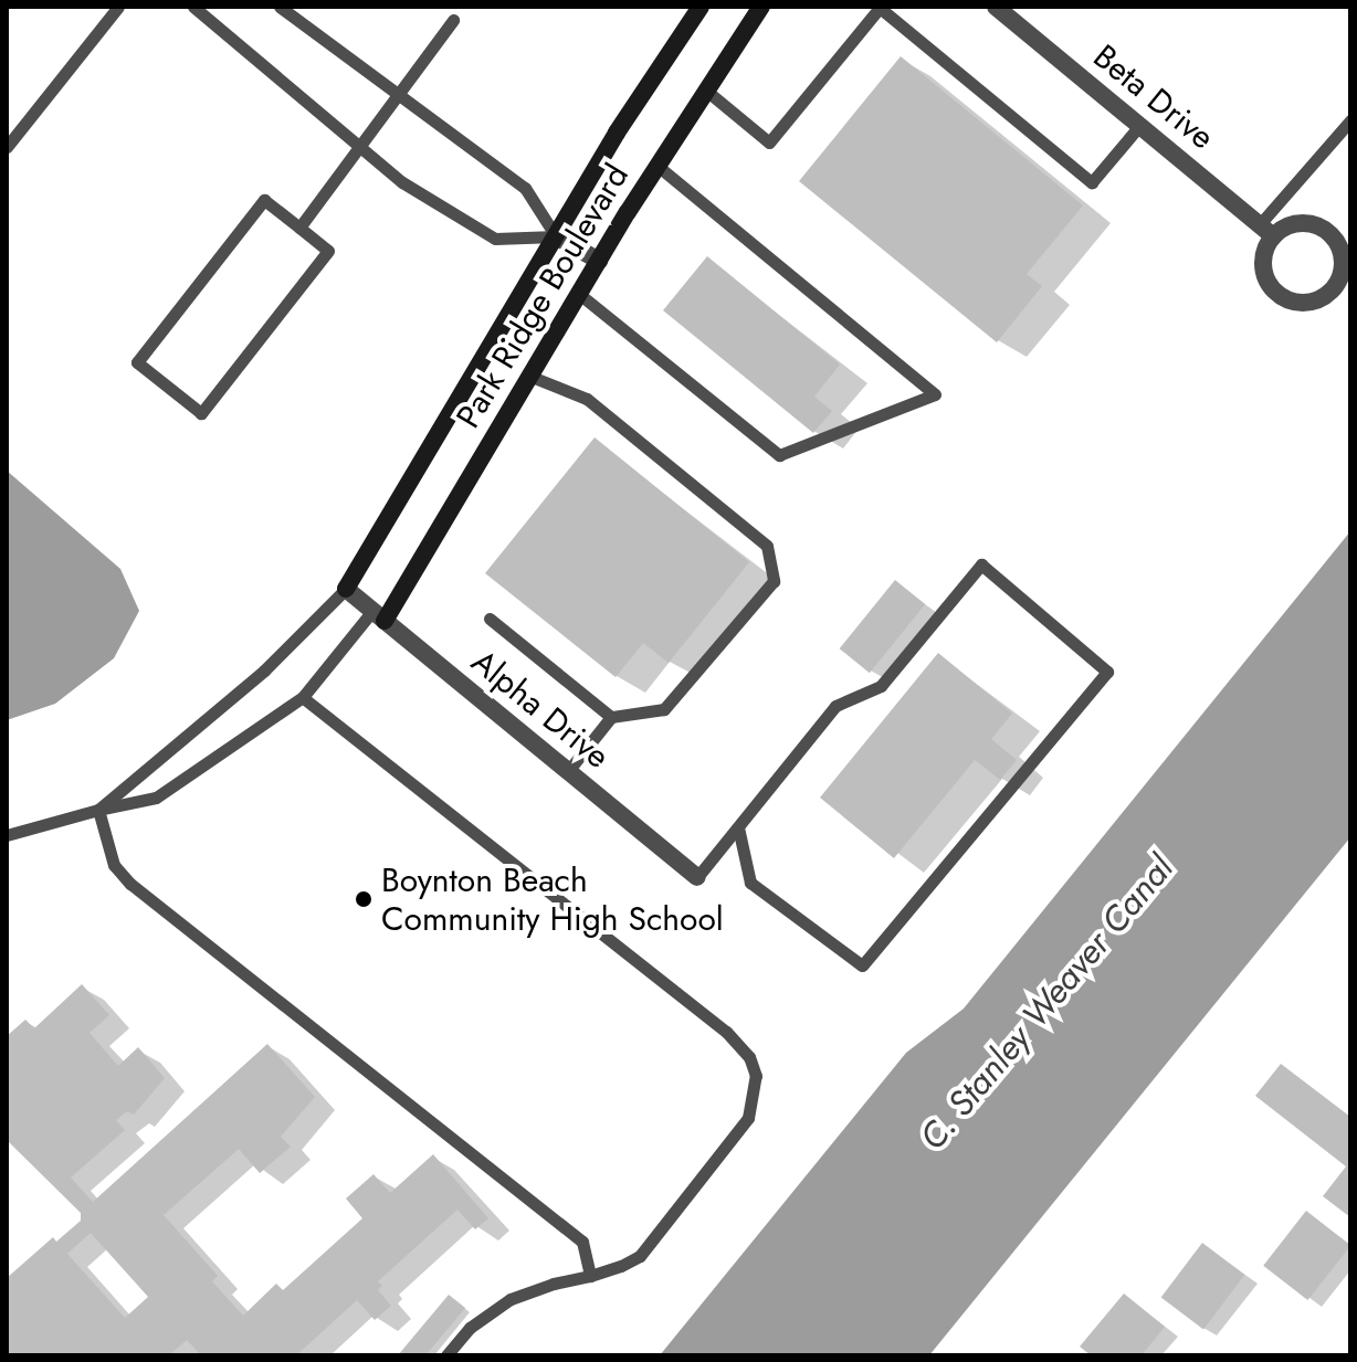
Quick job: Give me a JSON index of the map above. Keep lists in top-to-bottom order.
{
  "streets": {
    "street": ["Beta Drive", "Park Ridge Boulevard", "Alpha Drive"]
  },
  "crossings": [
    ["Park Ridge Boulevard", "Alpha Drive"]
  ],
  "water": ["C. Stanley Weaver Canal"],
  "places": ["Boynton Beach Community High School"]
}
